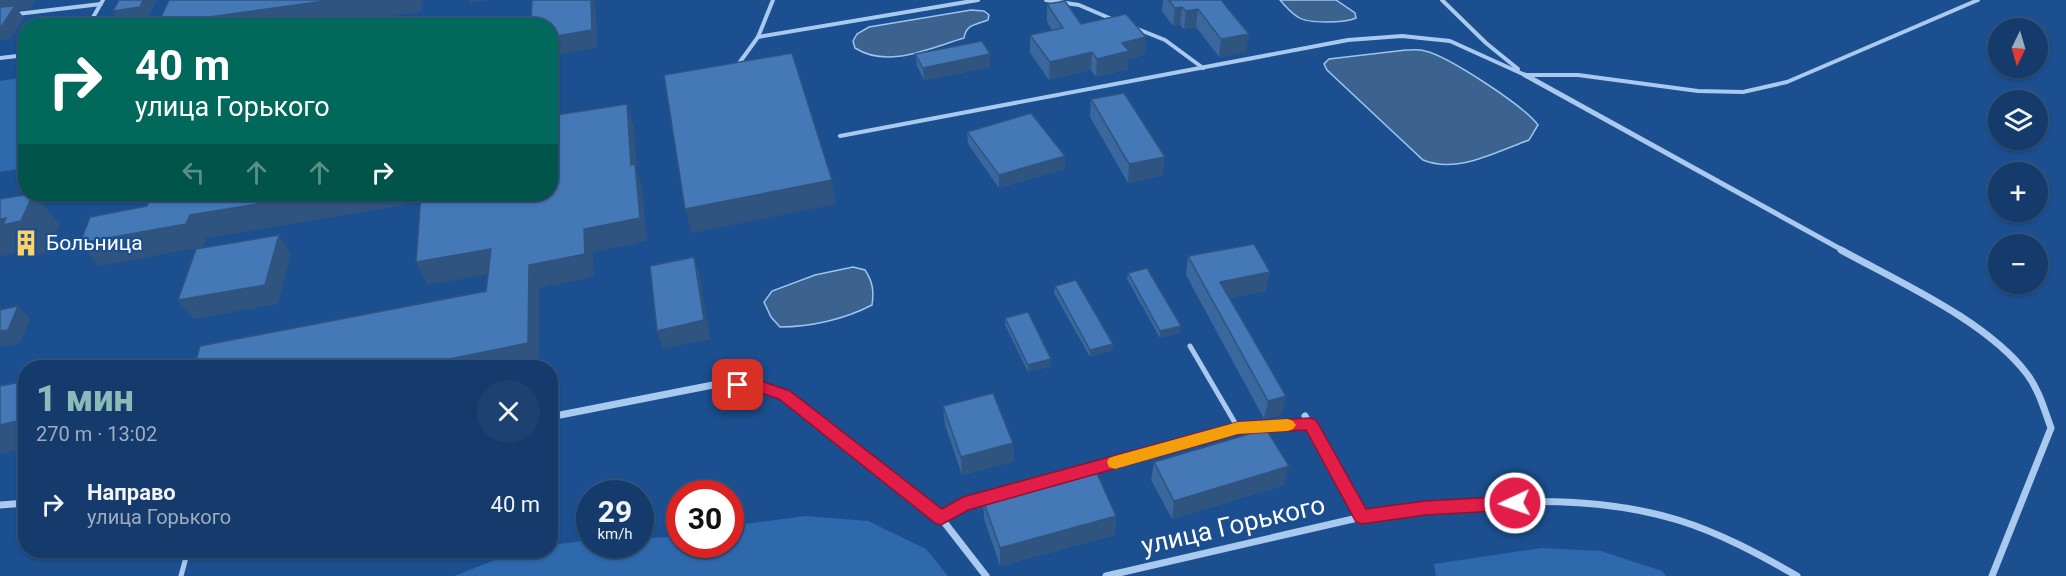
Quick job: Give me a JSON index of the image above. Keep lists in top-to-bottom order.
{
  "streets": {
    "street": ["улица Горького"]
  },
  "places": {
    "building": ["Больница"]
  },
  "north": "bottom",
  "page": {
    "map_buttons": ["+", "−"],
    "turn": ["40 m", "улица Горького"],
    "heading": ["1 мин", "270 m · 13:02"],
    "list": [
      {
        "name": "Направо",
        "note": "улица Горького",
        "value": "40 m"
      }
    ],
    "speed": "29 km/h",
    "limit": "30"
  }
}
